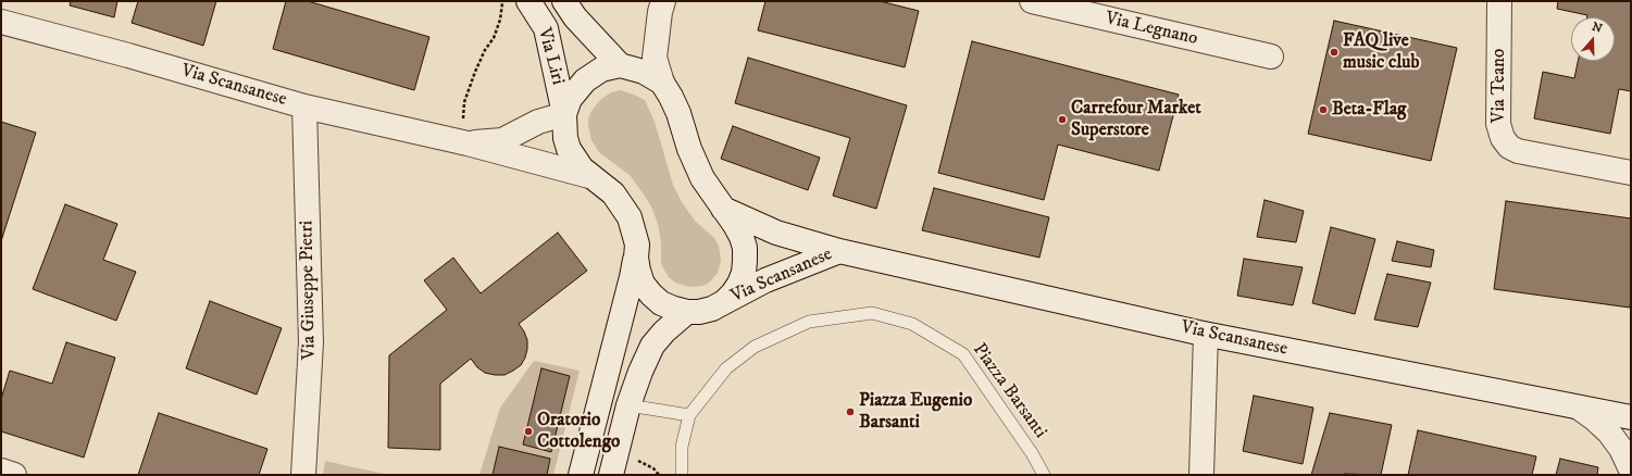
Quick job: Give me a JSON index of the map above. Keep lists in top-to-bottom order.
{
  "streets": {
    "main road": [
      "Via Legnano",
      "Via Liri",
      "Via Scansanese",
      "Via Teano",
      "Via Giuseppe Pietri"
    ],
    "lane": ["Piazza Barsanti"]
  },
  "crossings": [
    ["Via Liri", "Via Scansanese"],
    ["Via Scansanese", "Via Giuseppe Pietri"]
  ],
  "places": [
    "FAQ live music club",
    "Beta-Flag",
    "Carrefour Market Superstore",
    "Piazza Eugenio Barsanti",
    "Oratorio Cottolengo"
  ],
  "north": "top"
}
